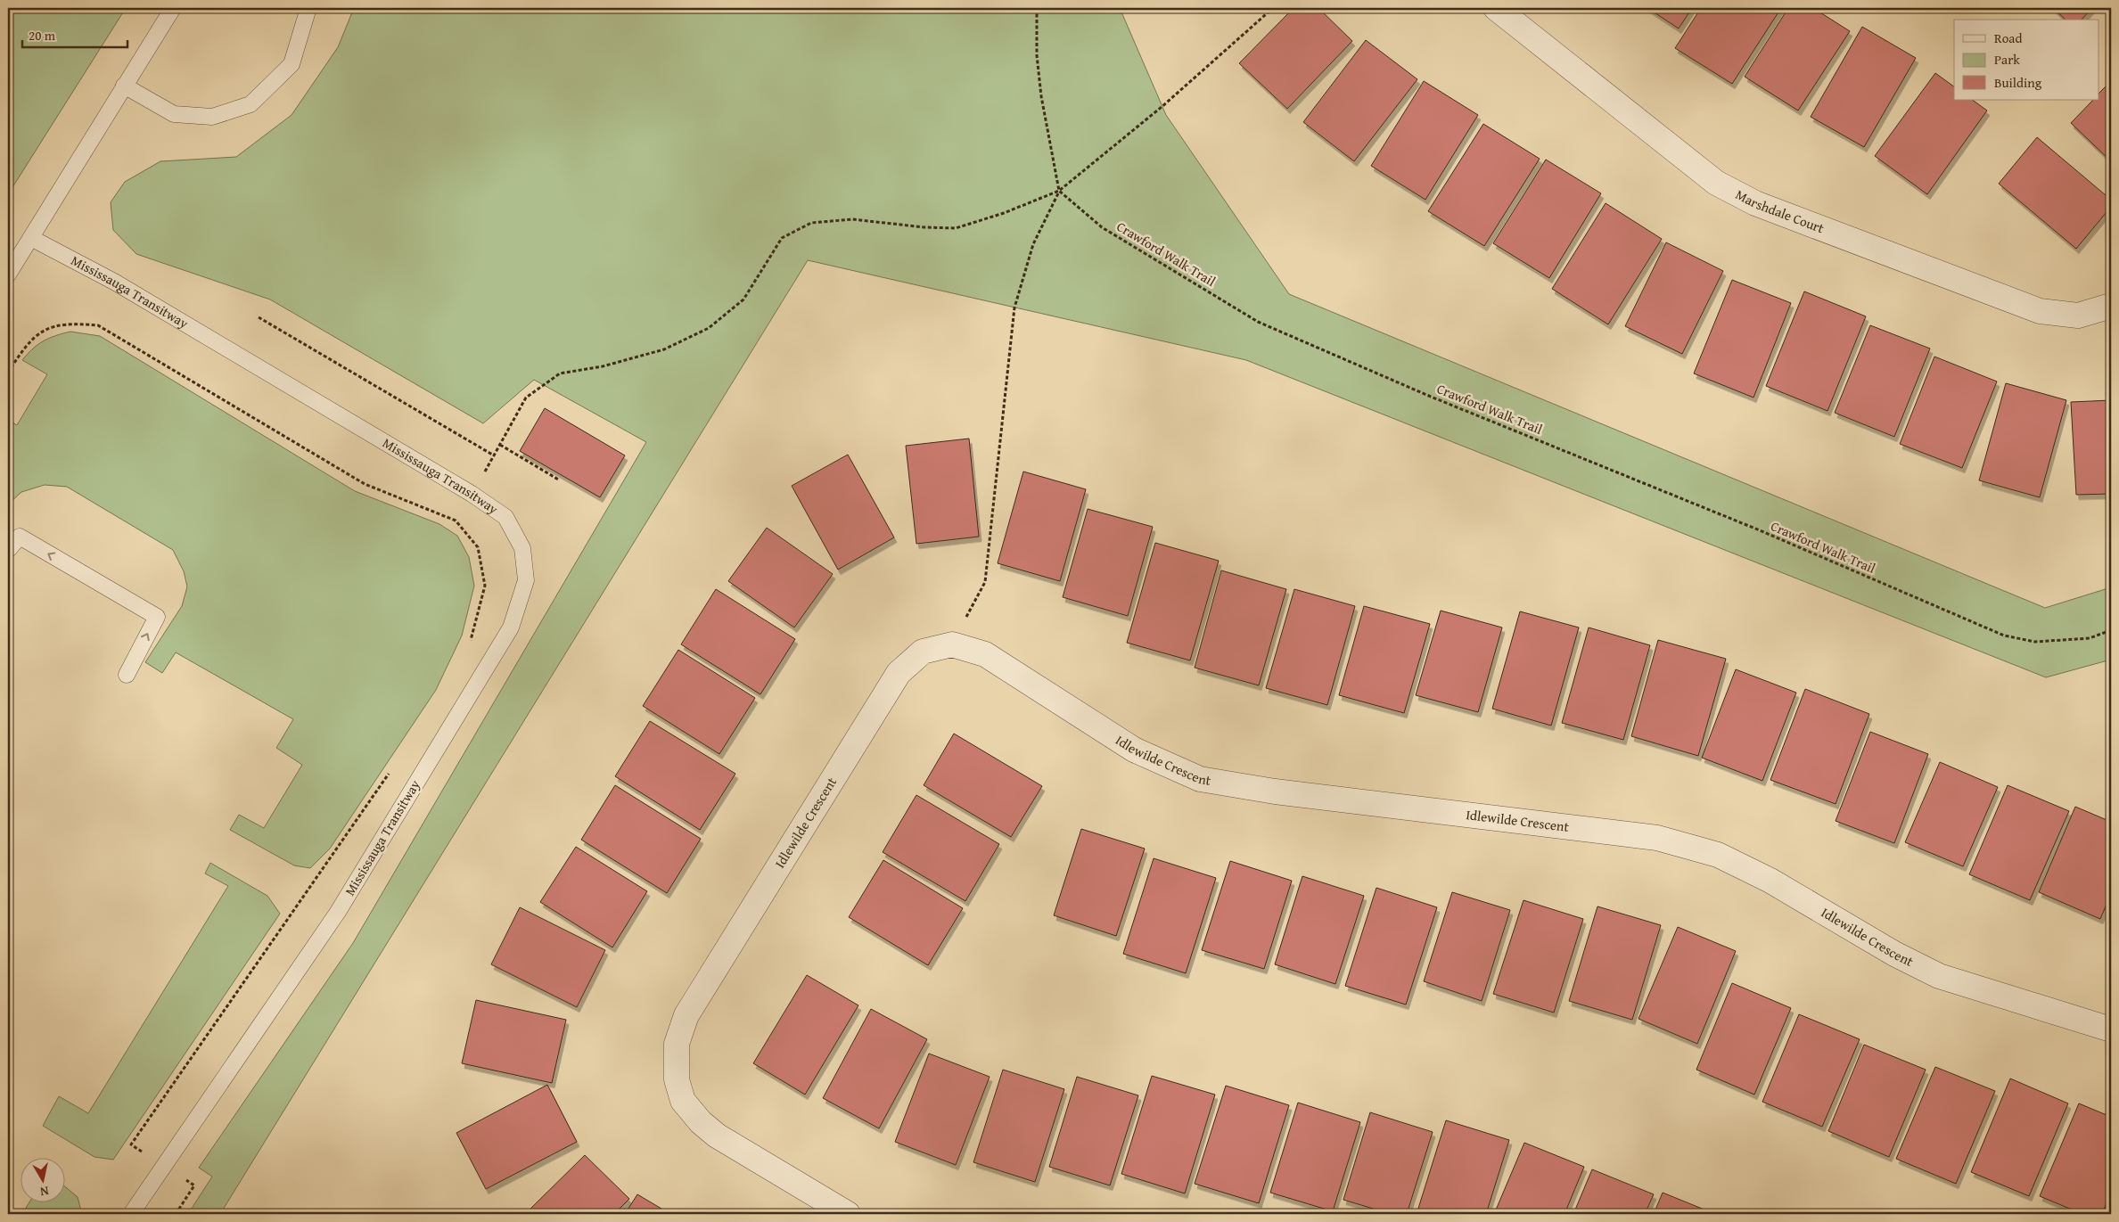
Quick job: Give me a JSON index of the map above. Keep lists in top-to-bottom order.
{
  "streets": {
    "street": ["Marshdale Court", "Idlewilde Crescent"],
    "lane": ["Mississauga Transitway"],
    "path": ["Crawford Walk Trail"]
  },
  "legend": ["Road", "Park", "Building"],
  "scale_bar": "20 m",
  "north": "bottom"
}
